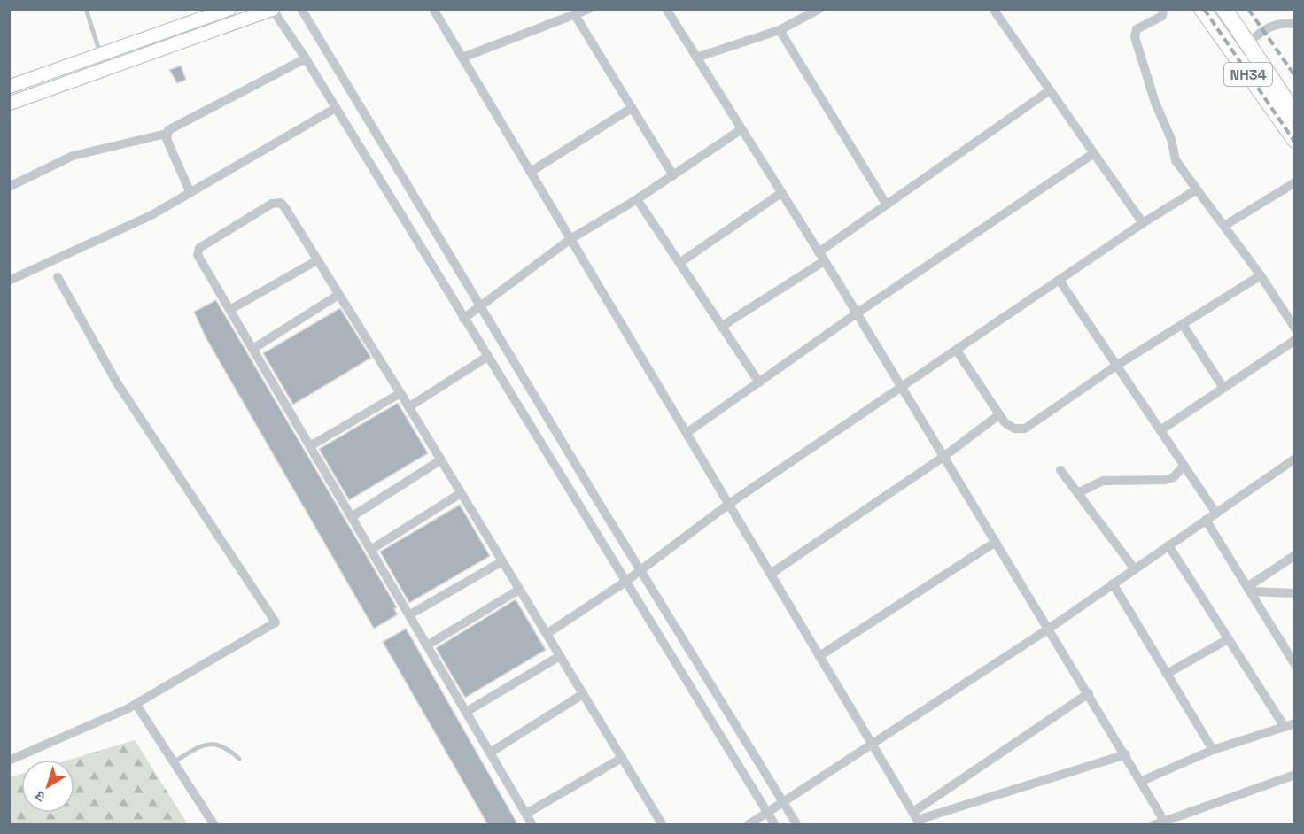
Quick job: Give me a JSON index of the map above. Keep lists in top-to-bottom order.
{
  "streets": {
    "highway": ["NH34"]
  },
  "north": "bottom left"
}
